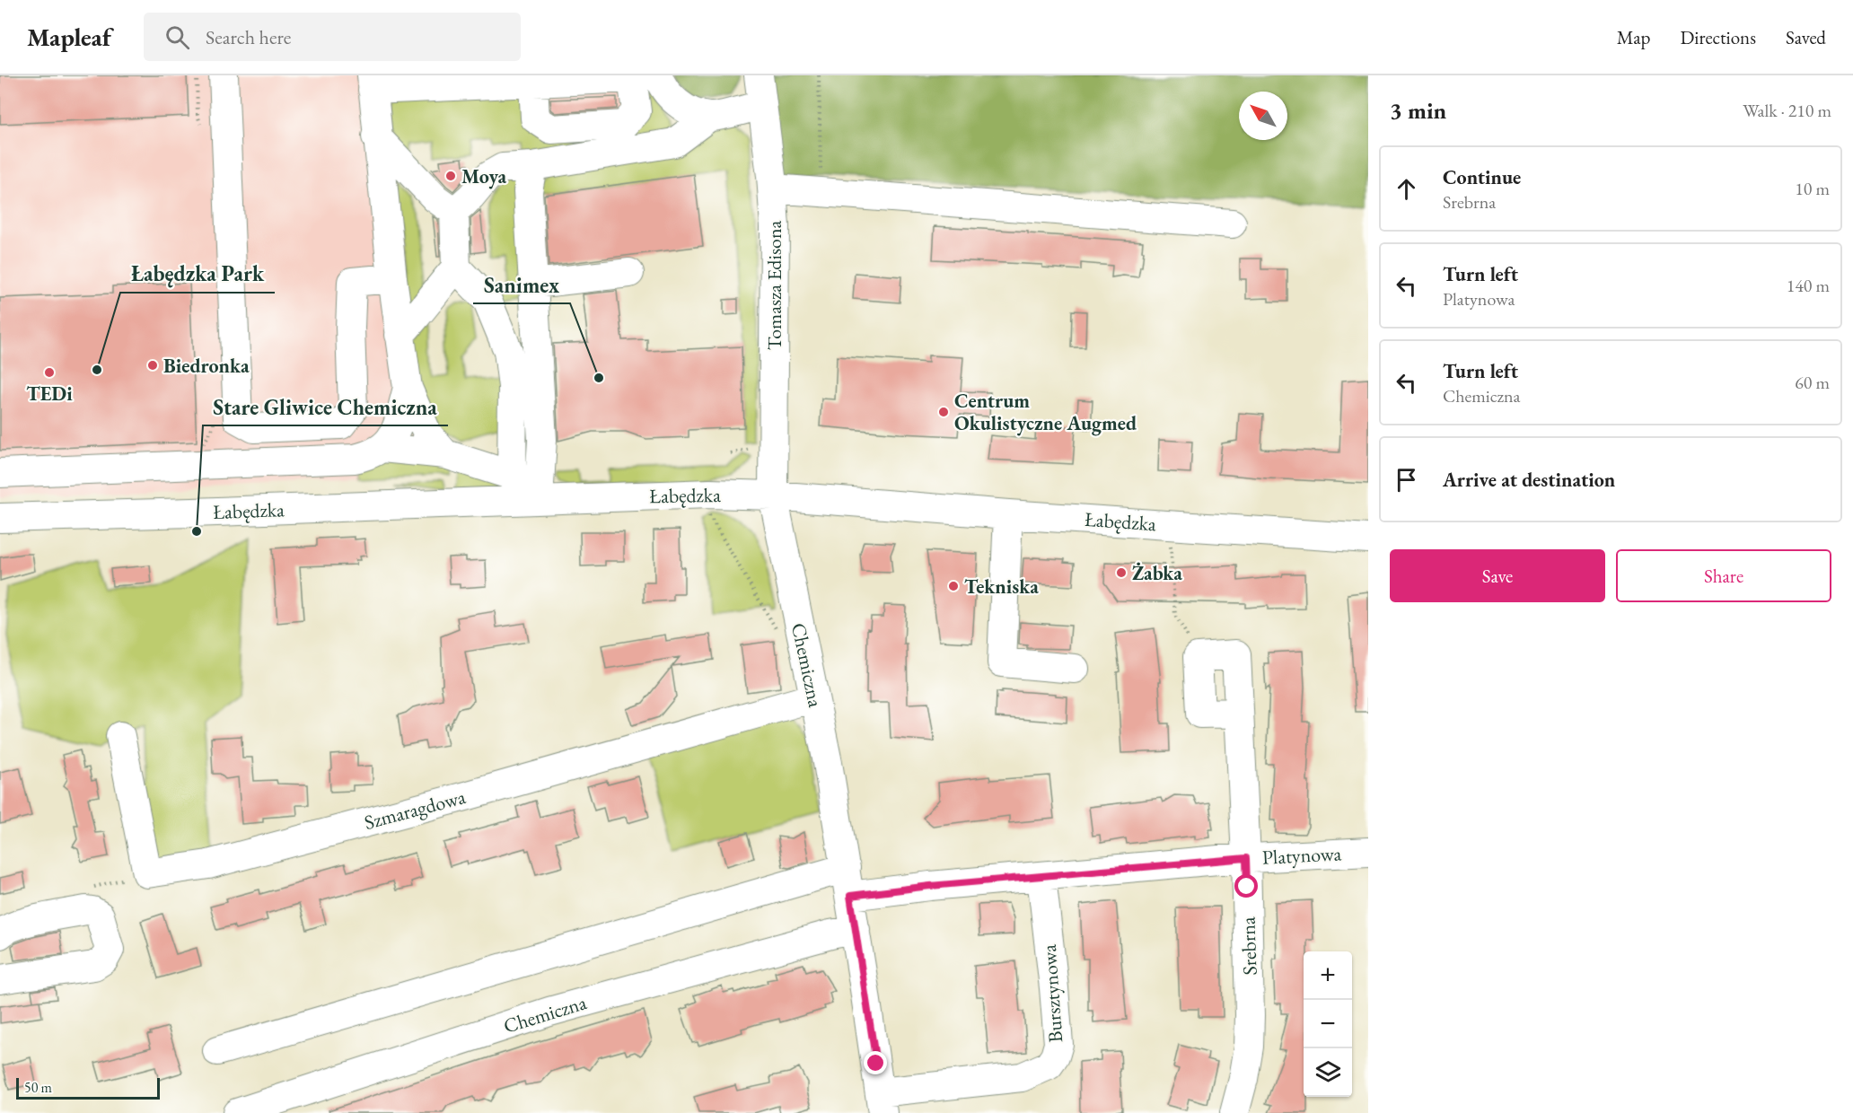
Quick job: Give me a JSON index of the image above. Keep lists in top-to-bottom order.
{
  "streets": {
    "street": [
      "Tomasza Edisona",
      "Łabędzka",
      "Chemiczna",
      "Szmaragdowa",
      "Platynowa",
      "Srebrna",
      "Bursztynowa"
    ]
  },
  "crossings": [
    ["Tomasza Edisona", "Łabędzka"],
    ["Tomasza Edisona", "Chemiczna"],
    ["Łabędzka", "Chemiczna"],
    ["Chemiczna", "Szmaragdowa"],
    ["Chemiczna", "Platynowa"],
    ["Chemiczna", "Bursztynowa"],
    ["Platynowa", "Srebrna"],
    ["Platynowa", "Bursztynowa"]
  ],
  "places": [
    "Moya",
    "Biedronka",
    "Łabędzka Park",
    "TEDi",
    "Sanimex",
    "Centrum Okulistyczne Augmed",
    "Stare Gliwice Chemiczna",
    "Żabka",
    "Tekniska"
  ],
  "scale_bar": "50 m",
  "north": "top left",
  "page": {
    "header": "Mapleaf",
    "search": "Search here",
    "nav": ["Map", "Directions", "Saved"],
    "heading": ["3 min", "Walk · 210 m"],
    "list": [
      ["Continue", "Srebrna", "10 m"],
      ["Turn left", "Platynowa", "140 m"],
      ["Turn left", "Chemiczna", "60 m"],
      "Arrive at destination"
    ],
    "buttons": ["Save", "Share"],
    "map_buttons": ["+", "−"],
    "scale": "50 m"
  }
}
